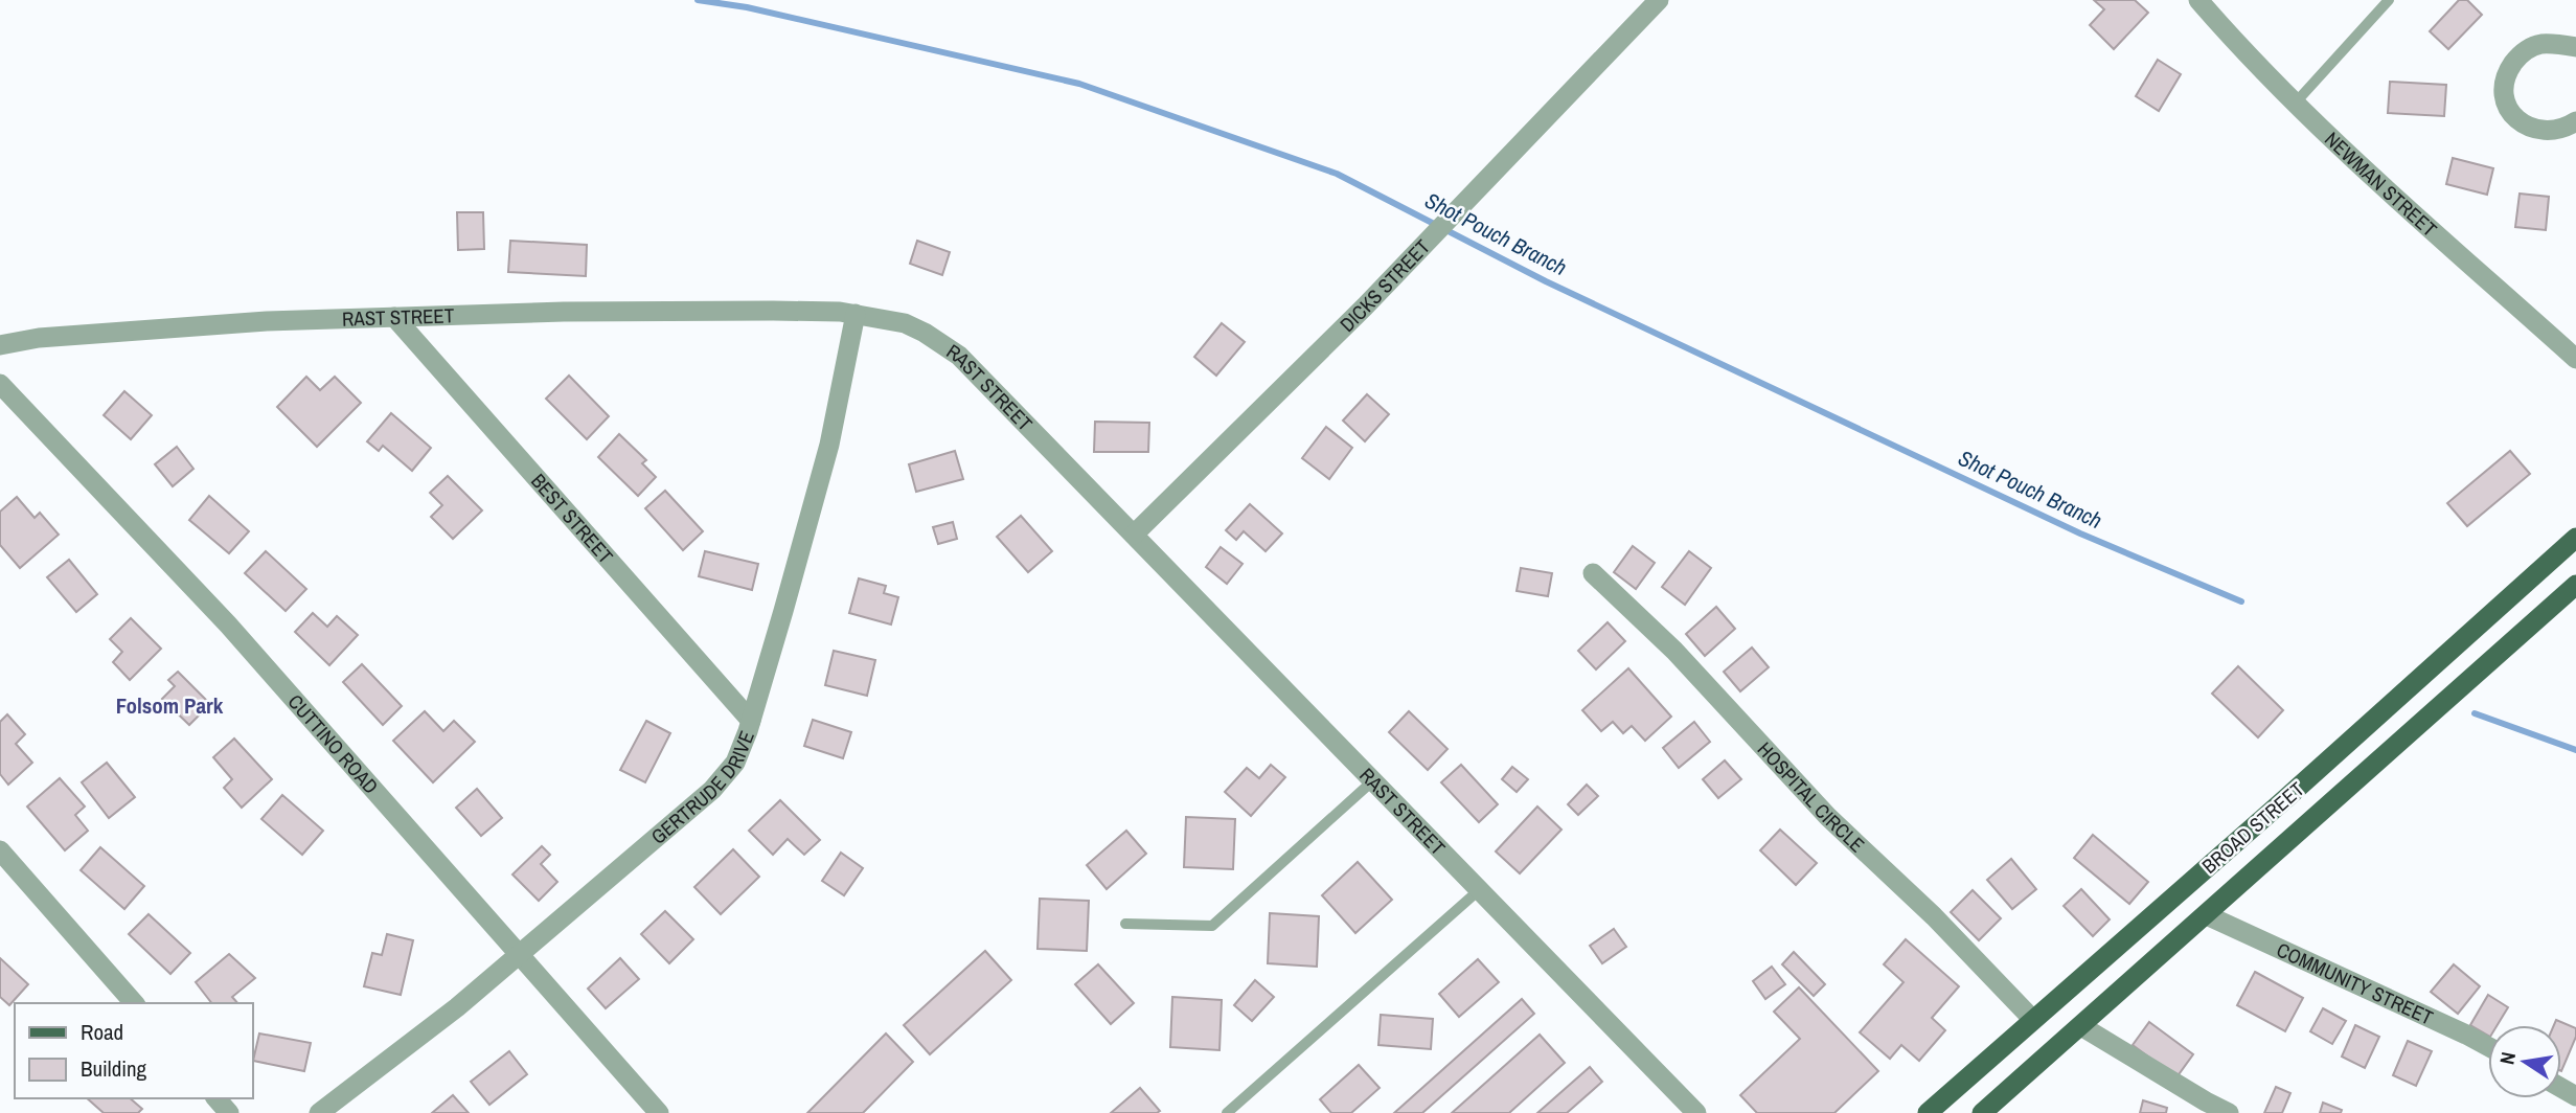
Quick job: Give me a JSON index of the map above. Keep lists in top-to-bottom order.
{
  "streets": {
    "main road": ["BROAD STREET"],
    "street": [
      "NEWMAN STREET",
      "DICKS STREET",
      "RAST STREET",
      "BEST STREET",
      "CUTTINO ROAD",
      "GERTRUDE DRIVE",
      "HOSPITAL CIRCLE",
      "COMMUNITY STREET"
    ]
  },
  "crossings": [
    ["DICKS STREET", "RAST STREET"],
    ["RAST STREET", "BEST STREET"],
    ["RAST STREET", "GERTRUDE DRIVE"],
    ["BEST STREET", "GERTRUDE DRIVE"],
    ["CUTTINO ROAD", "GERTRUDE DRIVE"],
    ["HOSPITAL CIRCLE", "BROAD STREET"],
    ["BROAD STREET", "COMMUNITY STREET"]
  ],
  "districts": ["Folsom Park"],
  "water": ["Shot Pouch Branch"],
  "legend": ["Road", "Building"],
  "north": "left"
}
